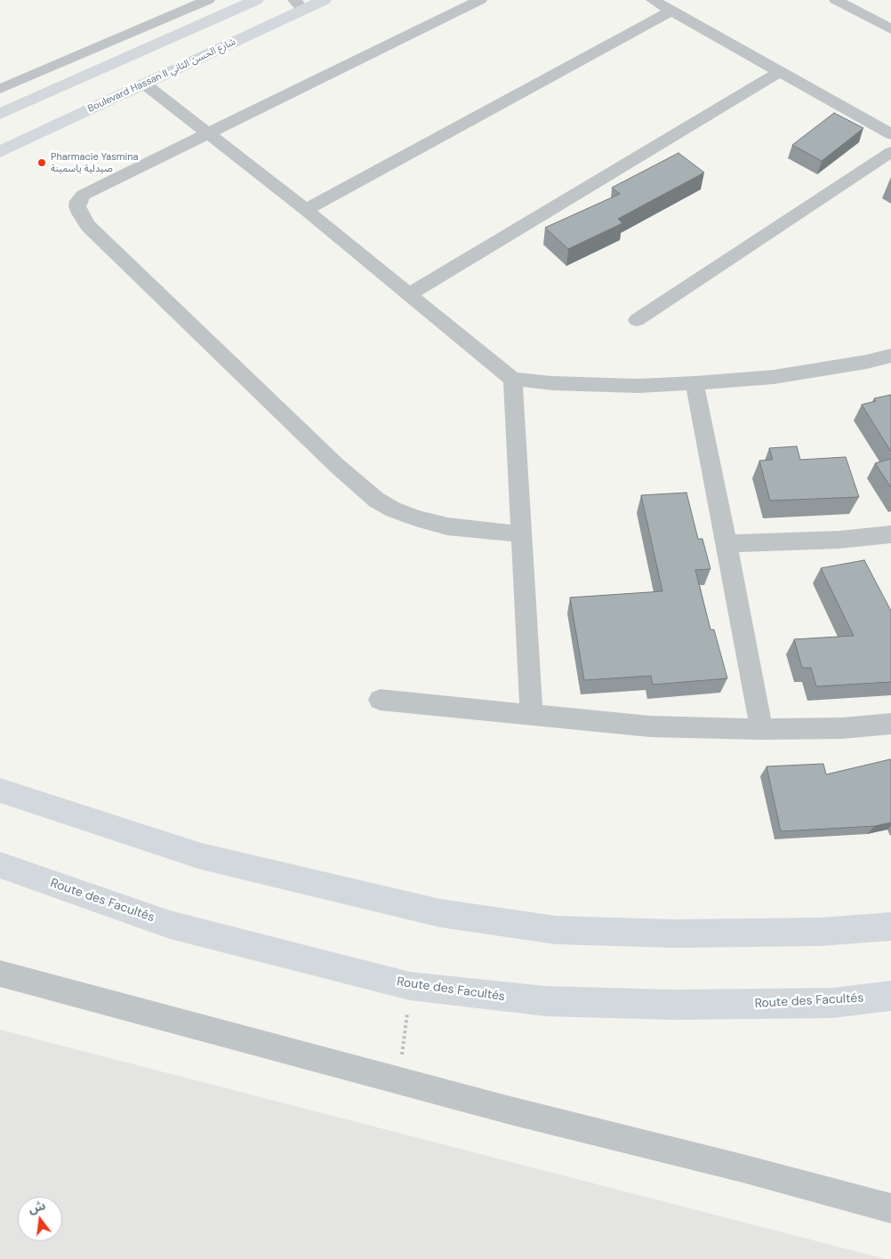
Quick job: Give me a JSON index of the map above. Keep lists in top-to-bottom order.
{
  "streets": {
    "main road": ["Boulevard Hassan II شارع الحسن الثاني", "Route des Facultés"]
  },
  "places": ["Pharmacie Yasmina صيدلية ياسمينة"],
  "north": "top"
}
